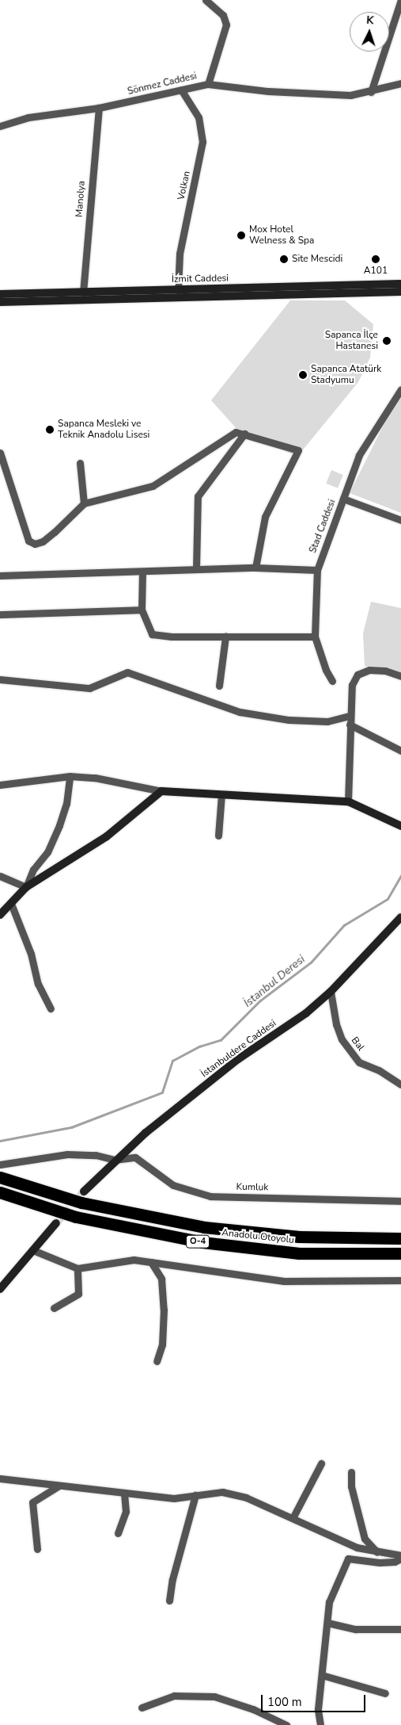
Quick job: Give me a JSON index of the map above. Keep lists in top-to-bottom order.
{
  "streets": {
    "highway": ["Anadolu Otoyolu", "O-4"],
    "street": [
      "Sönmez Caddesi",
      "Volkan",
      "Manolya",
      "İzmit Caddesi",
      "Stad Caddesi",
      "Bal",
      "İstanbuldere Caddesi",
      "Kumluk"
    ]
  },
  "crossings": [
    ["Sönmez Caddesi", "Volkan"],
    ["Sönmez Caddesi", "Manolya"],
    ["Volkan", "İzmit Caddesi"],
    ["Manolya", "İzmit Caddesi"],
    ["Bal", "İstanbuldere Caddesi"],
    ["İstanbuldere Caddesi", "Kumluk"]
  ],
  "water": ["İstanbul Deresi"],
  "places": [
    "Mox Hotel Welness & Spa",
    "Site Mescidi",
    "A101",
    "Sapanca İlçe Hastanesi",
    "Sapanca Atatürk Stadyumu",
    "Sapanca Mesleki ve Teknik Anadolu Lisesi"
  ],
  "scale_bar": "100 m",
  "north": "top"
}
